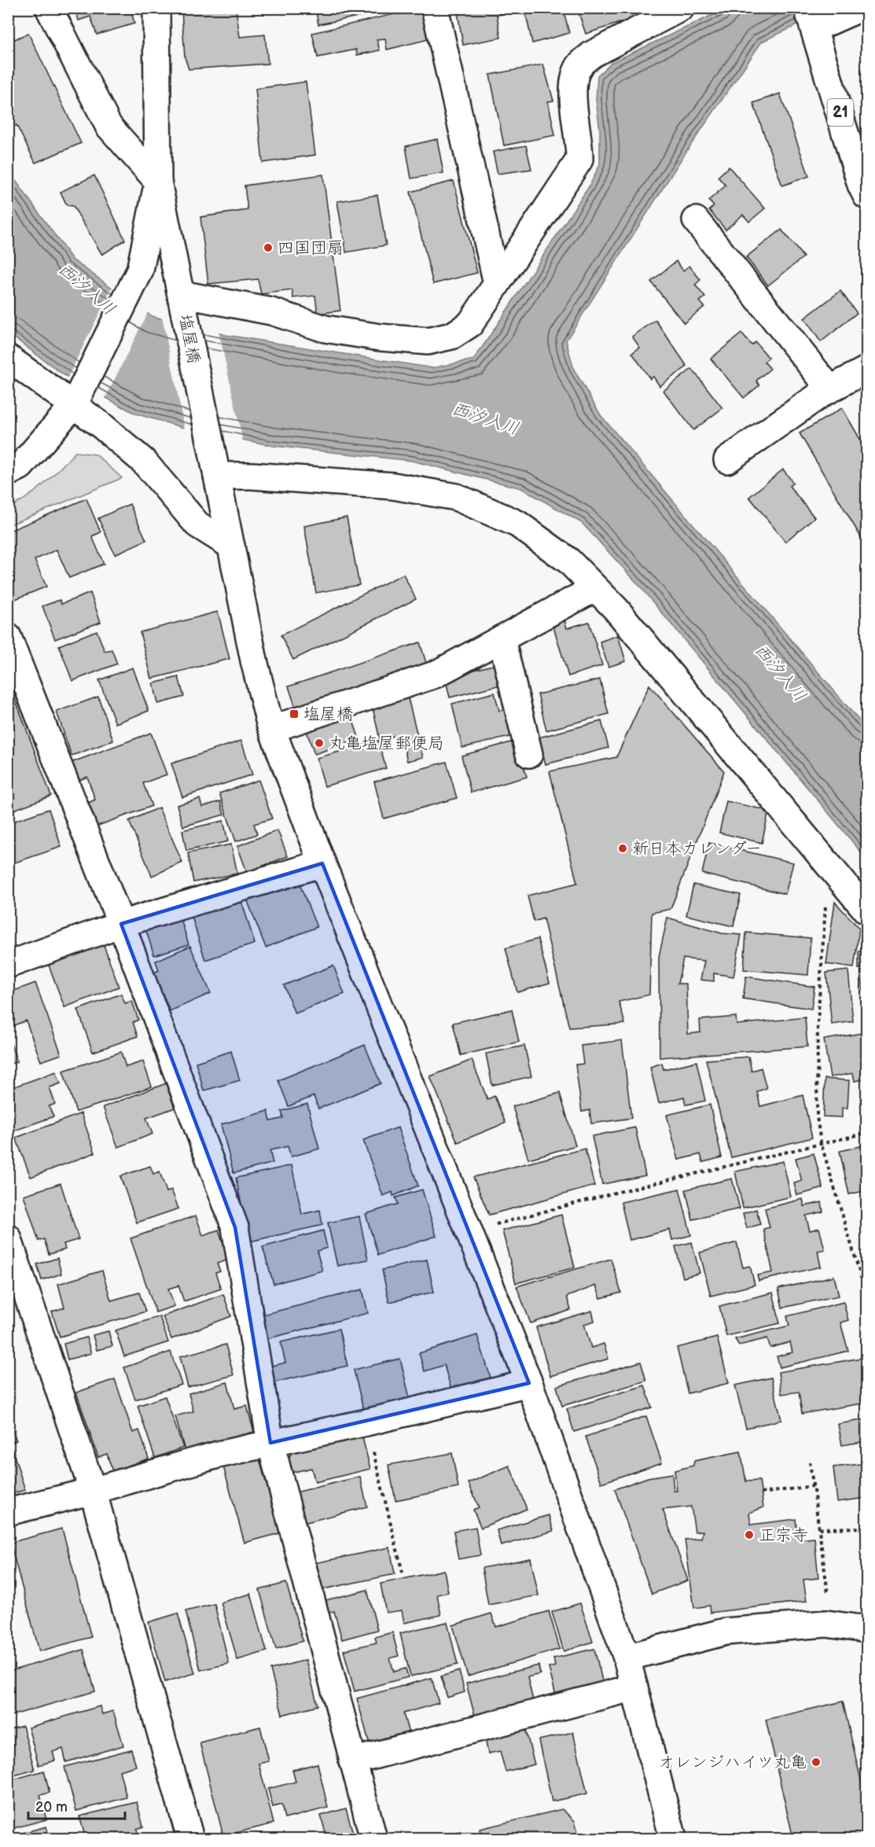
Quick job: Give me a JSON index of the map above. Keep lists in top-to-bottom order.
{
  "streets": {
    "street": ["21", "塩屋橋"]
  },
  "water": ["西汐入川"],
  "places": {
    "other": [
      "四国団扇",
      "丸亀塩屋郵便局",
      "新日本カレンダー",
      "正宗寺",
      "オレンジハイツ丸亀"
    ],
    "transit": ["塩屋橋"]
  },
  "scale_bar": "20 m"
}
